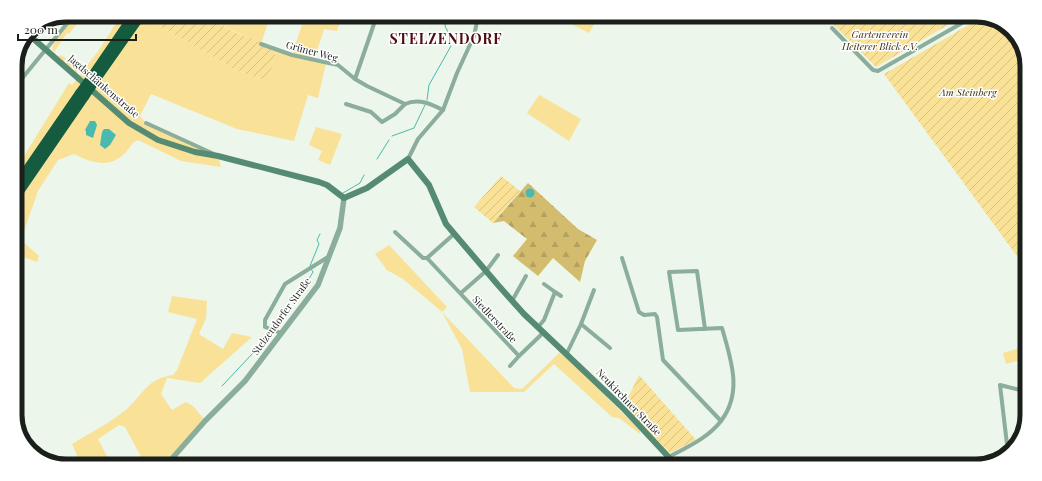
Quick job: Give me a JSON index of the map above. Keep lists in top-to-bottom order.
{
  "streets": {
    "main road": ["Jagdschänkenstraße", "Neukirchner Straße"],
    "street": ["Grüner Weg", "Stelzendorfer Straße", "Siedlerstraße"]
  },
  "crossings": [
    ["Jagdschänkenstraße", "Stelzendorfer Straße"],
    ["Siedlerstraße", "Neukirchner Straße"]
  ],
  "districts": ["STELZENDORF"],
  "parks": ["Gartenverein Heiterer Blick e.V.", "Am Steinberg"],
  "scale_bar": "200 m"
}
